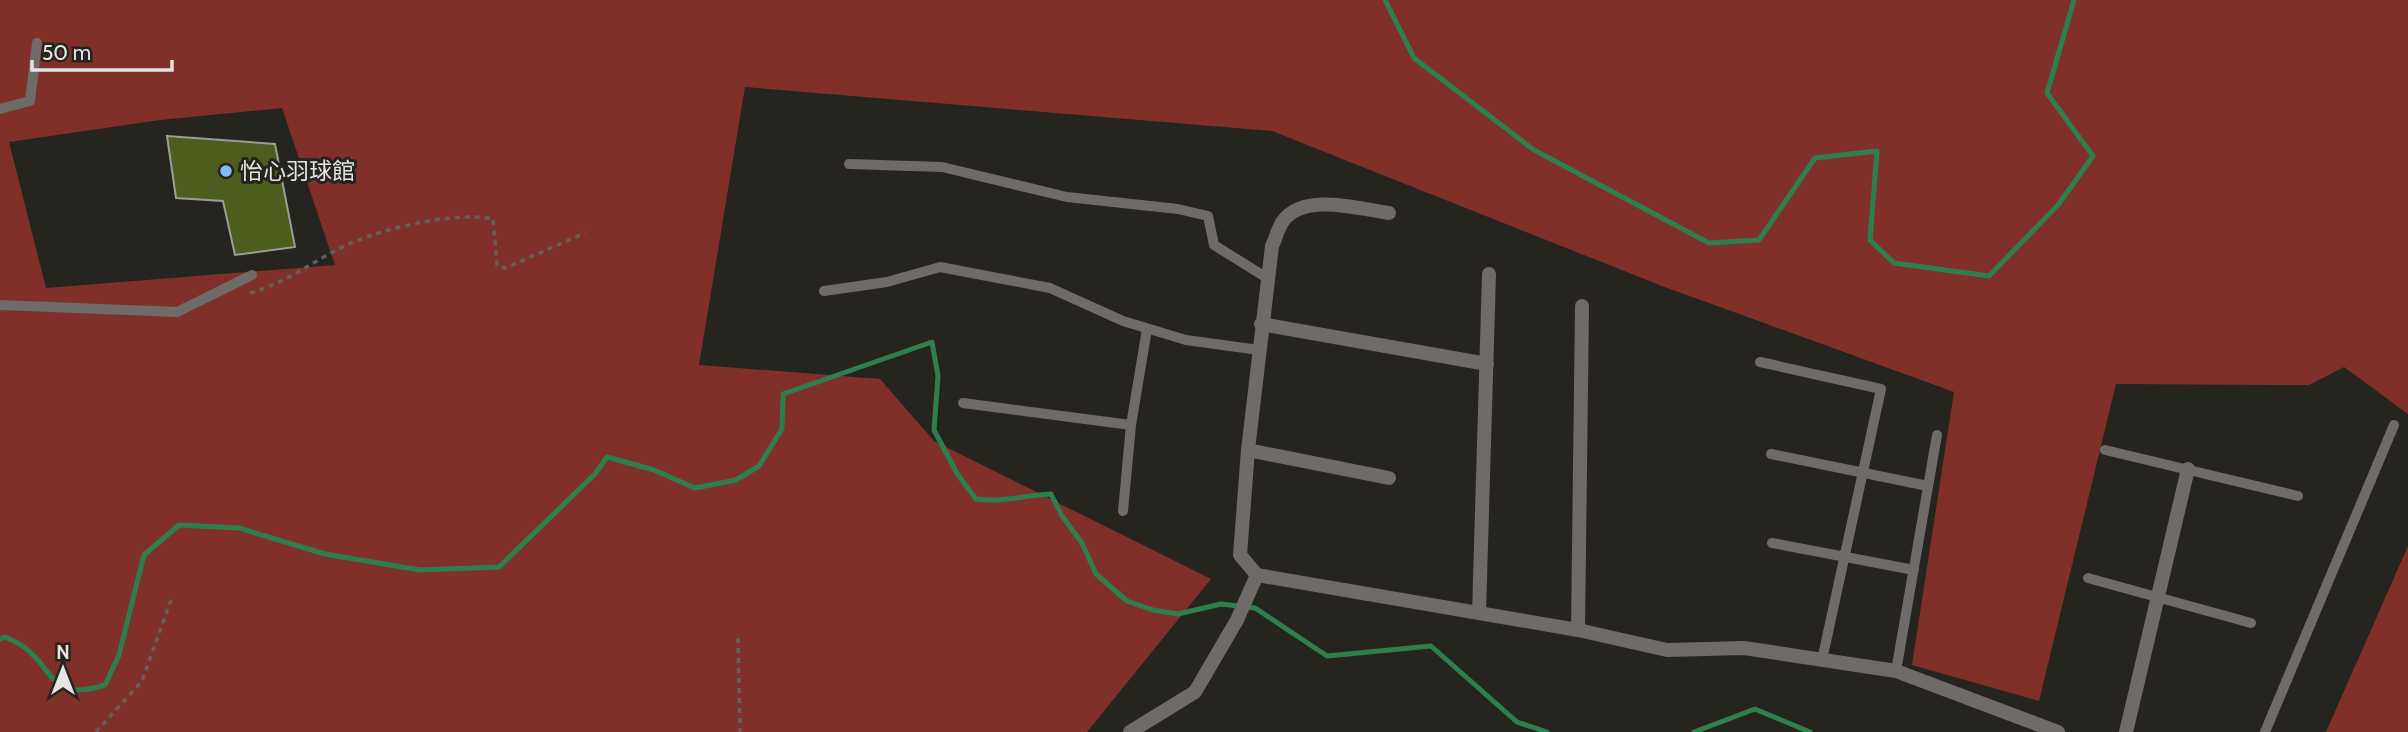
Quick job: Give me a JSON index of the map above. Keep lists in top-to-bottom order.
{
  "places": ["怡心羽球館"],
  "scale_bar": "50 m",
  "north": "top"
}
